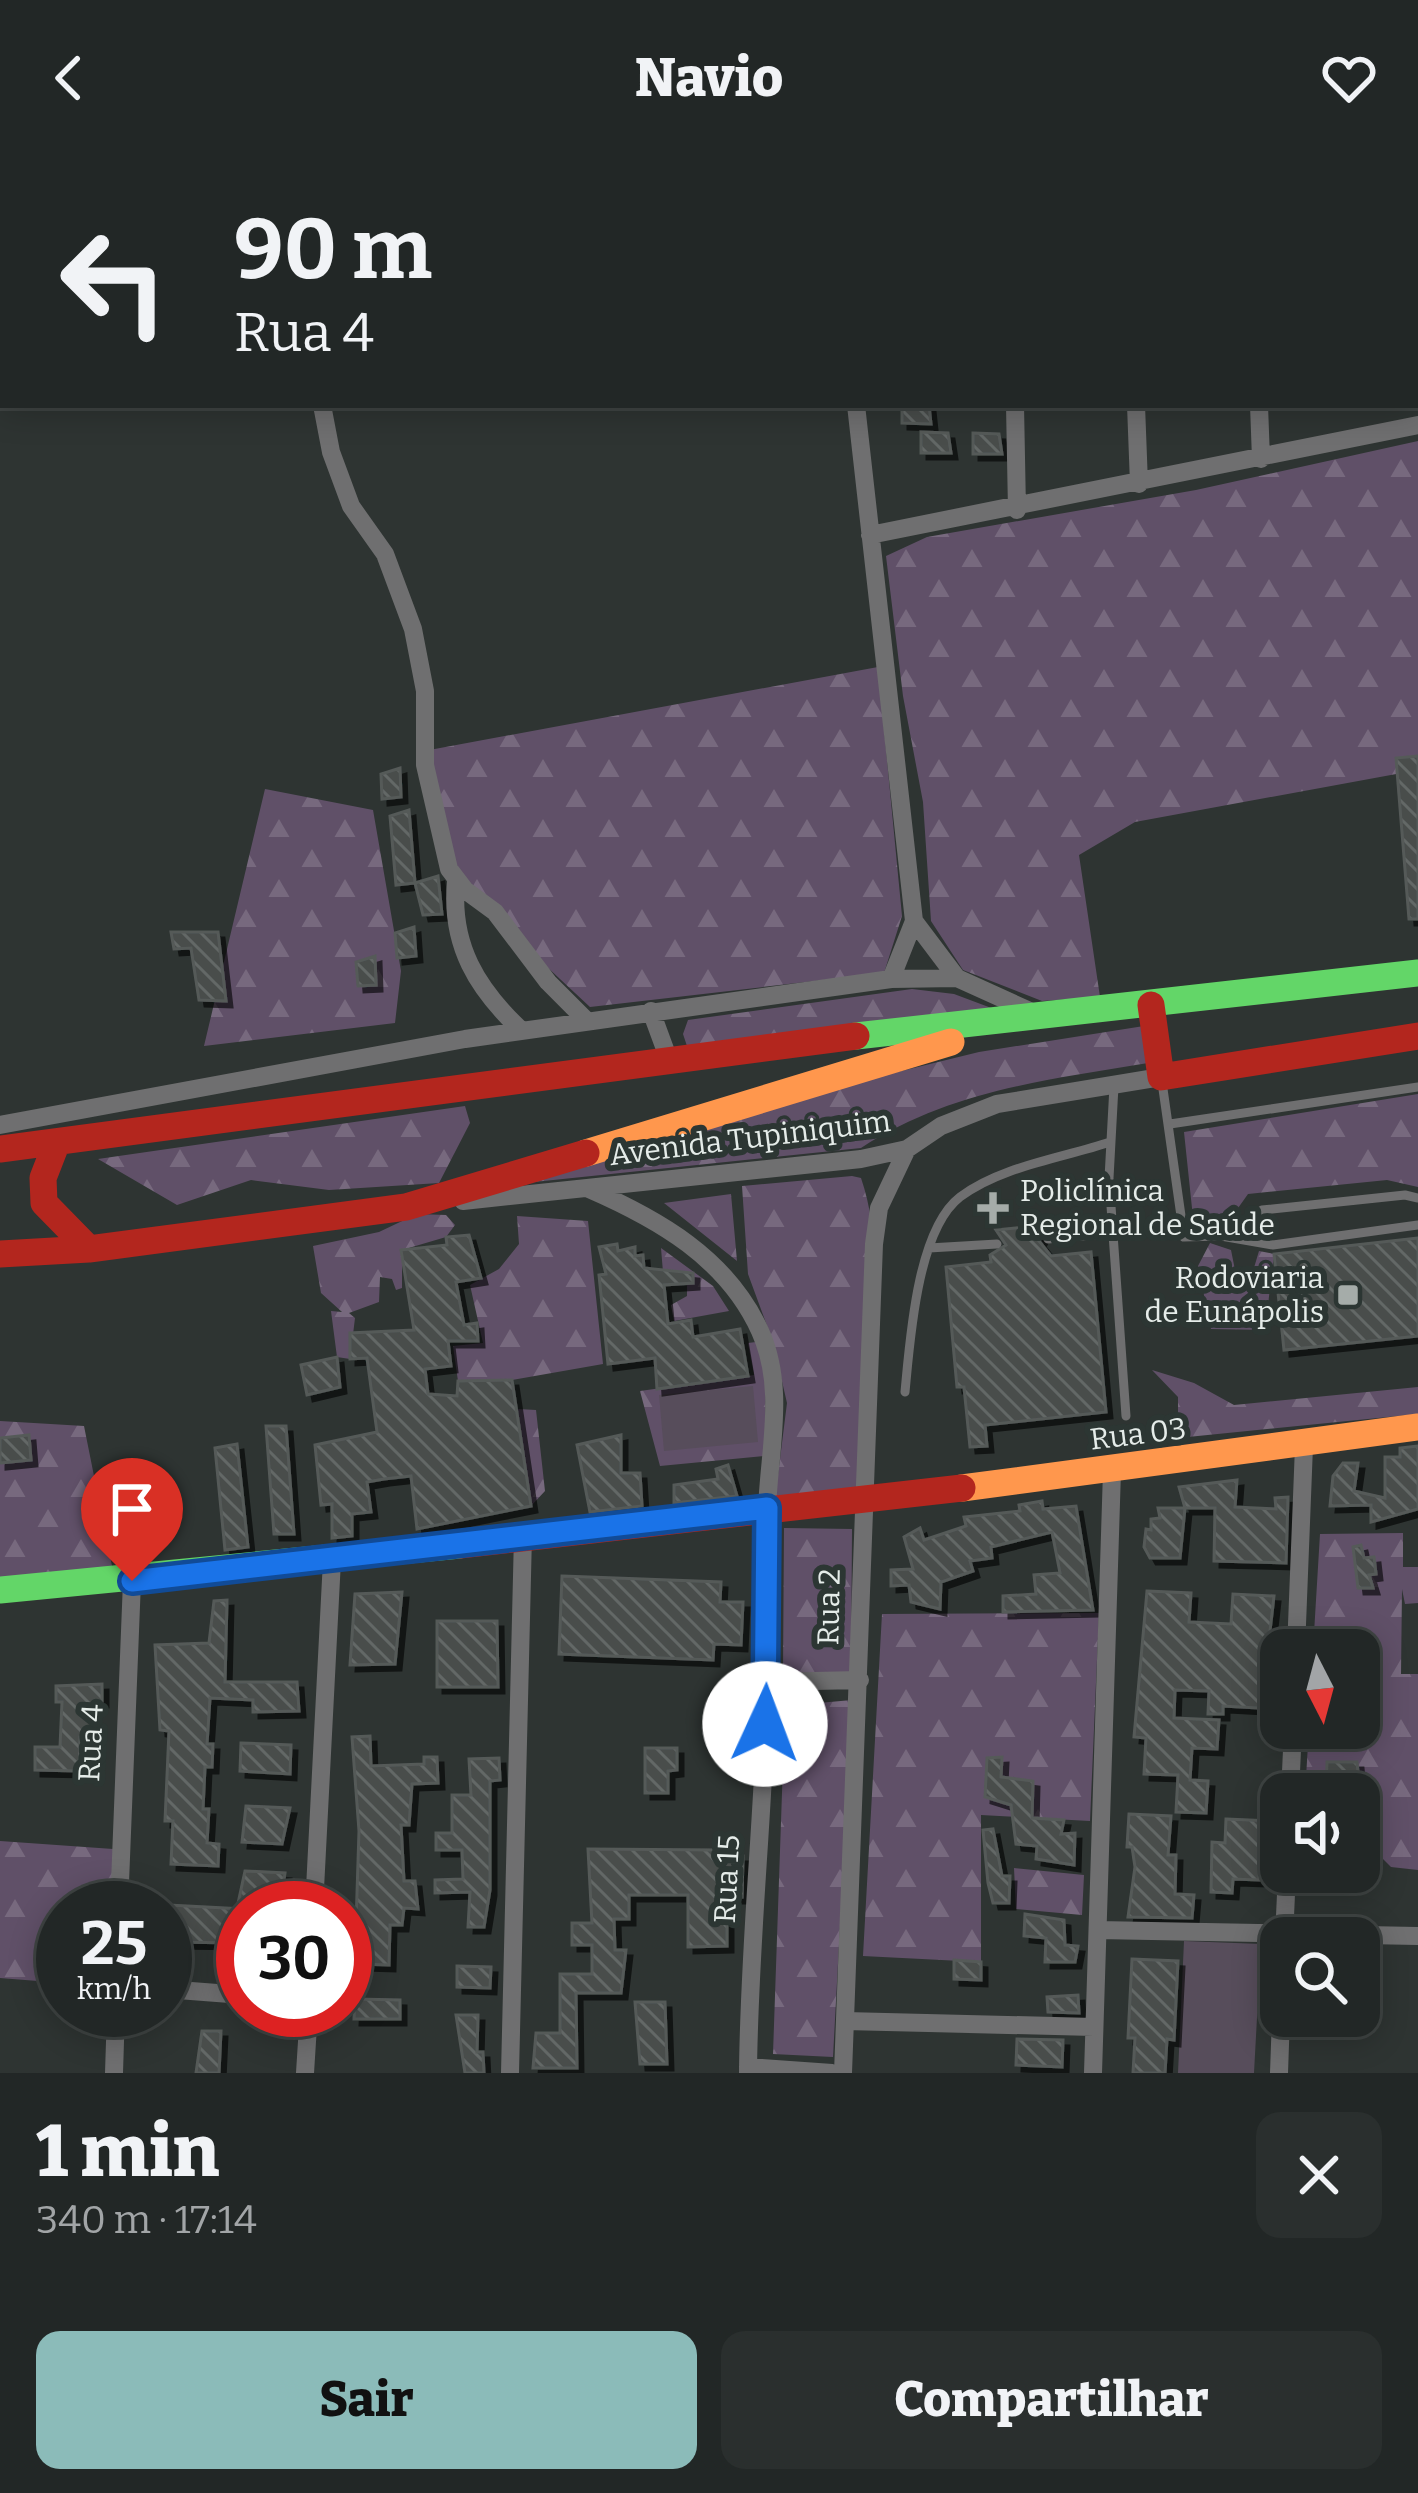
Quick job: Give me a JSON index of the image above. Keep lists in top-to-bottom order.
{
  "streets": {
    "main road": ["Rua 03"],
    "street": [
      "Avenida Tupiniquim",
      "Rua 2",
      "Rua 4",
      "Rua 15"
    ]
  },
  "crossings": [
    ["Avenida Tupiniquim", "Rua 2"],
    ["Avenida Tupiniquim", "Rua 15"],
    ["Rua 03", "Rua 2"]
  ],
  "places": {
    "health": ["Policlínica Regional de Saúde"],
    "transit": ["Rodoviaria de Eunápolis"]
  },
  "north": "bottom",
  "page": {
    "header": "Navio",
    "turn": ["90 m", "Rua 4"],
    "speed": "25 km/h",
    "limit": "30",
    "heading": ["1 min", "340 m · 17:14"],
    "buttons": ["Sair", "Compartilhar"]
  }
}
